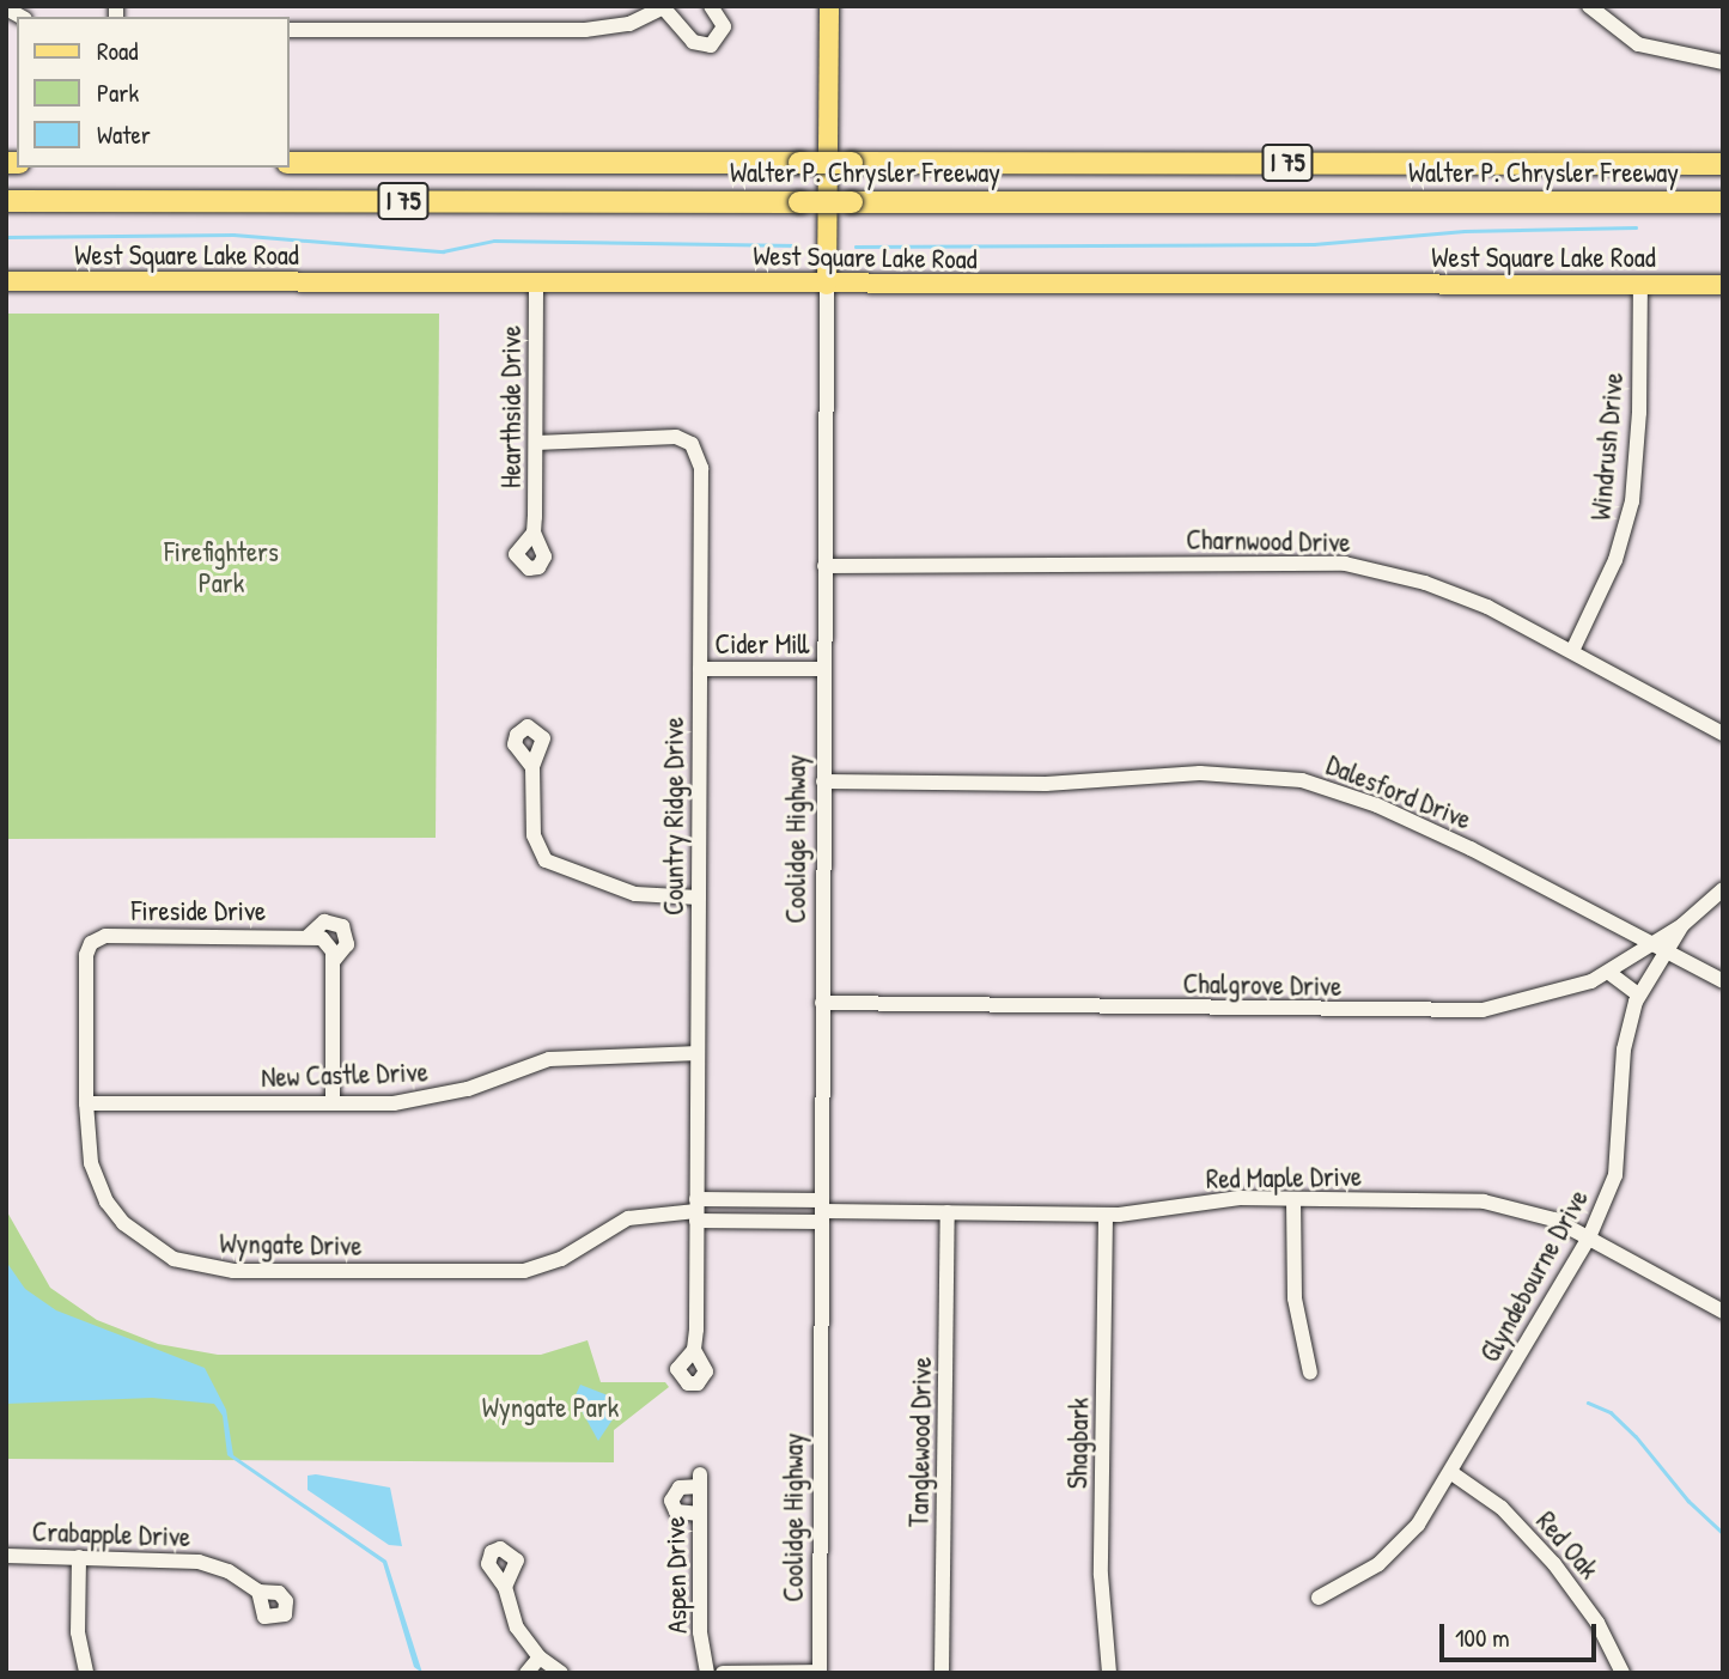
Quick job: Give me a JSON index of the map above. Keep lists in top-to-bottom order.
{
  "streets": {
    "highway": ["I 75", "Walter P. Chrysler Freeway"],
    "main road": ["West Square Lake Road", "Coolidge Highway"],
    "street": [
      "Hearthside Drive",
      "Windrush Drive",
      "Charnwood Drive",
      "Cider Mill",
      "Dalesford Drive",
      "Country Ridge Drive",
      "Fireside Drive",
      "Chalgrove Drive",
      "New Castle Drive",
      "Red Maple Drive",
      "Wyngate Drive",
      "Glyndebourne Drive",
      "Tanglewood Drive",
      "Shagbark",
      "Crabapple Drive",
      "Red Oak",
      "Aspen Drive"
    ]
  },
  "crossings": [
    ["West Square Lake Road", "Hearthside Drive"],
    ["West Square Lake Road", "Windrush Drive"],
    ["West Square Lake Road", "Coolidge Highway"],
    ["Hearthside Drive", "Country Ridge Drive"],
    ["Windrush Drive", "Charnwood Drive"],
    ["Charnwood Drive", "Coolidge Highway"],
    ["Cider Mill", "Country Ridge Drive"],
    ["Cider Mill", "Coolidge Highway"],
    ["Dalesford Drive", "Coolidge Highway"],
    ["Dalesford Drive", "Chalgrove Drive"],
    ["Dalesford Drive", "Glyndebourne Drive"],
    ["Country Ridge Drive", "New Castle Drive"],
    ["Country Ridge Drive", "Wyngate Drive"],
    ["Coolidge Highway", "Chalgrove Drive"],
    ["Coolidge Highway", "Red Maple Drive"],
    ["Coolidge Highway", "Wyngate Drive"],
    ["Fireside Drive", "New Castle Drive"],
    ["Fireside Drive", "Wyngate Drive"],
    ["Chalgrove Drive", "Glyndebourne Drive"],
    ["New Castle Drive", "Wyngate Drive"],
    ["Red Maple Drive", "Wyngate Drive"],
    ["Red Maple Drive", "Glyndebourne Drive"],
    ["Red Maple Drive", "Tanglewood Drive"],
    ["Red Maple Drive", "Shagbark"],
    ["Glyndebourne Drive", "Red Oak"]
  ],
  "parks": ["Firefighters Park", "Wyngate Park"],
  "legend": ["Road", "Park", "Water"],
  "scale_bar": "100 m"
}
